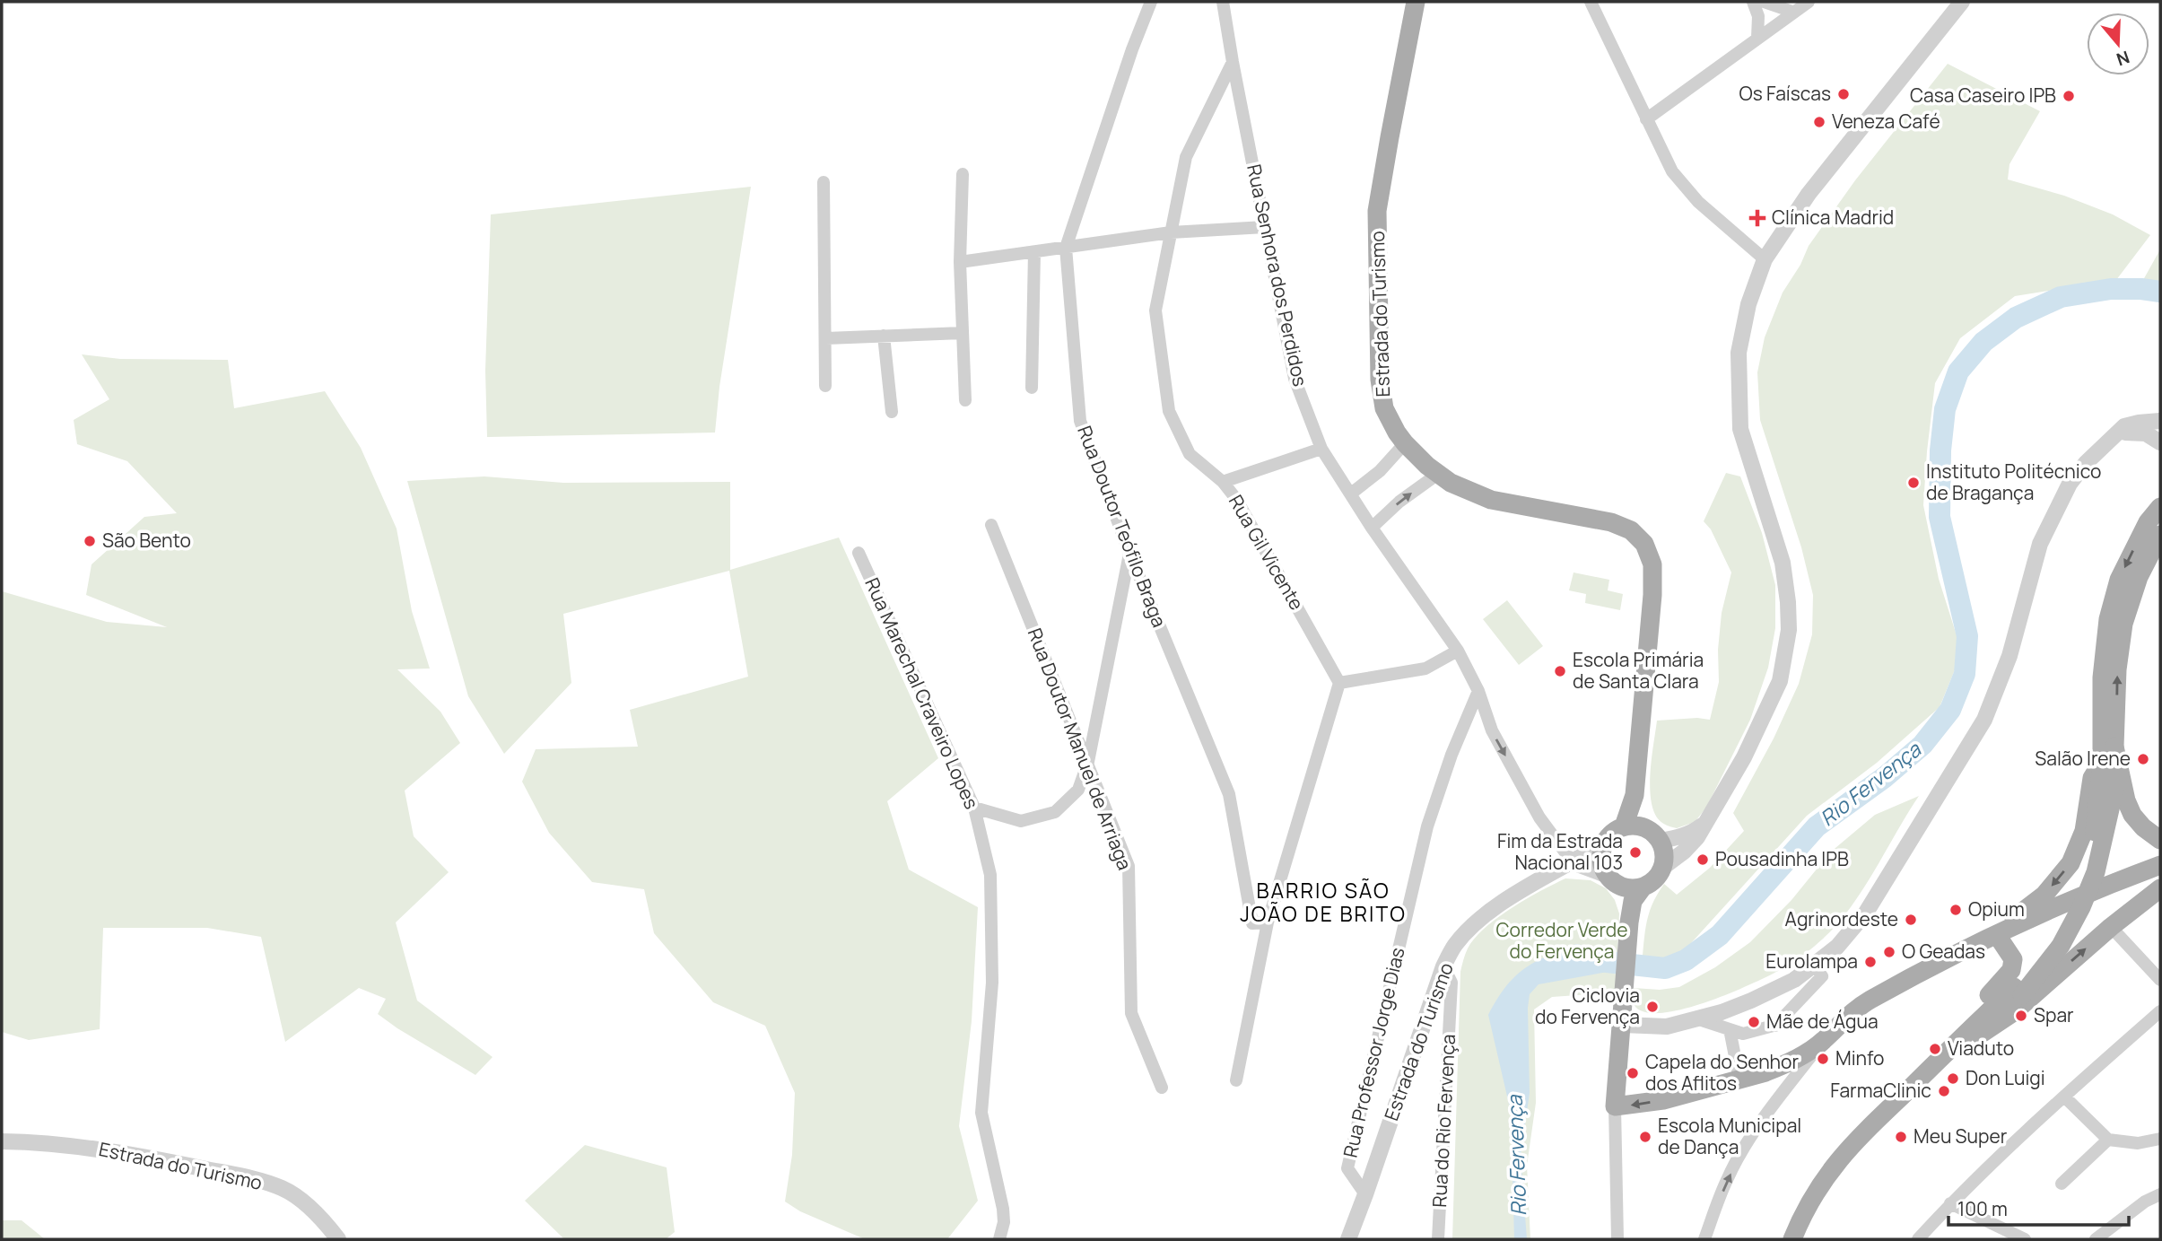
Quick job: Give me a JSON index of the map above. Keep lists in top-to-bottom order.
{
  "streets": {
    "main road": ["Estrada do Turismo"],
    "street": [
      "Rua Senhora dos Perdidos",
      "Rua Doutor Teófilo Braga",
      "Rua Gil Vicente",
      "Rua Marechal Craveiro Lopes",
      "Rua Doutor Manuel de Arriaga",
      "Rua Professor Jorge Dias",
      "Rua do Rio Fervença"
    ]
  },
  "crossings": [
    ["Rua Senhora dos Perdidos", "Estrada do Turismo"],
    ["Rua Senhora dos Perdidos", "Rua Gil Vicente"],
    ["Rua Senhora dos Perdidos", "Rua Professor Jorge Dias"],
    ["Estrada do Turismo", "Rua Professor Jorge Dias"],
    ["Estrada do Turismo", "Rua do Rio Fervença"]
  ],
  "districts": ["BARRIO SÃO JOÃO DE BRITO"],
  "water": ["Rio Fervença"],
  "parks": ["Corredor Verde do Fervença"],
  "places": {
    "other": [
      "Os Faíscas",
      "Casa Caseiro IPB",
      "Veneza Café",
      "Instituto Politécnico de Bragança",
      "São Bento",
      "Escola Primária de Santa Clara",
      "Salão Irene",
      "Fim da Estrada Nacional 103",
      "Pousadinha IPB",
      "Opium",
      "Agrinordeste",
      "O Geadas",
      "Eurolampa",
      "Ciclovia do Fervença",
      "Spar",
      "Mãe de Água",
      "Viaduto",
      "Minfo",
      "Capela do Senhor dos Aflitos",
      "Don Luigi",
      "FarmaClinic",
      "Escola Municipal de Dança",
      "Meu Super"
    ],
    "health": ["Clínica Madrid"]
  },
  "scale_bar": "100 m",
  "north": "bottom"
}
